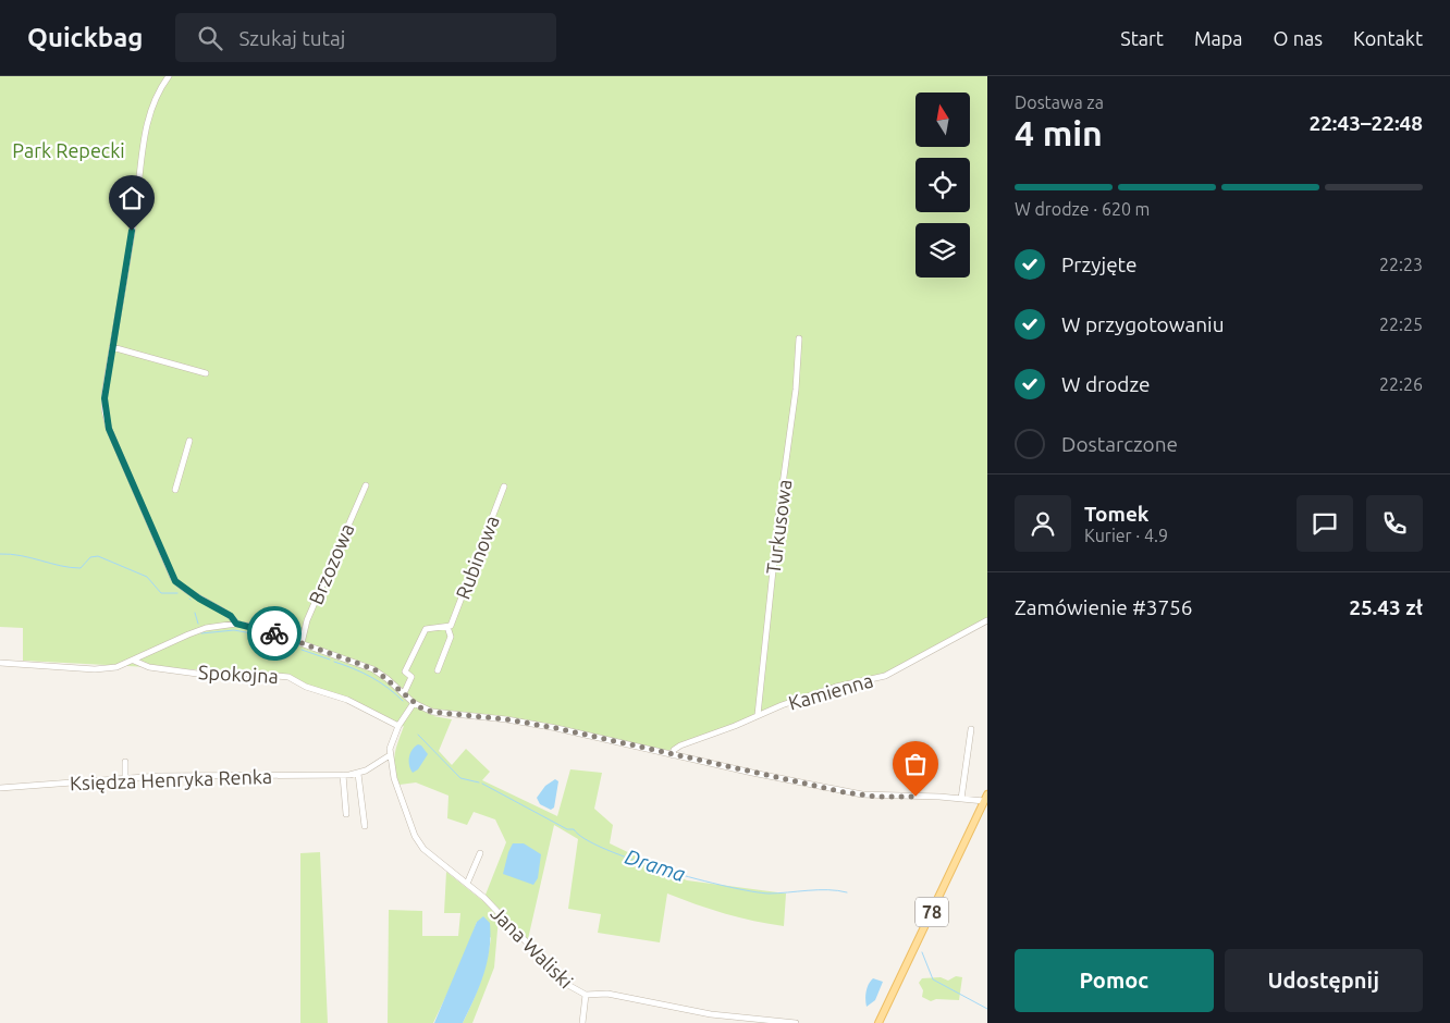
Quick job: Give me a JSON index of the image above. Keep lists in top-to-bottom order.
{
  "streets": {
    "main road": ["78"],
    "street": [
      "Turkusowa",
      "Rubinowa",
      "Brzozowa",
      "Spokojna",
      "Kamienna",
      "Księdza Henryka Renka",
      "Jana Waliski"
    ]
  },
  "crossings": [
    ["Turkusowa", "Kamienna"],
    ["Księdza Henryka Renka", "Jana Waliski"]
  ],
  "water": ["Drama"],
  "parks": ["Park Repecki"],
  "north": "top",
  "page": {
    "header": "Quickbag",
    "search": "Szukaj tutaj",
    "nav": [
      "Start",
      "Mapa",
      "O nas",
      "Kontakt"
    ],
    "heading": ["4 min", "Dostawa za", "22:43–22:48"],
    "panel": [
      "Tomek",
      "Kurier · 4.9",
      "Zamówienie #3756",
      "25.43 zł"
    ],
    "bar": "W drodze · 620 m",
    "list": [
      ["Przyjęte", "22:23"],
      ["W przygotowaniu", "22:25"],
      ["W drodze", "22:26"],
      "Dostarczone"
    ],
    "buttons": ["Pomoc", "Udostępnij"]
  }
}
